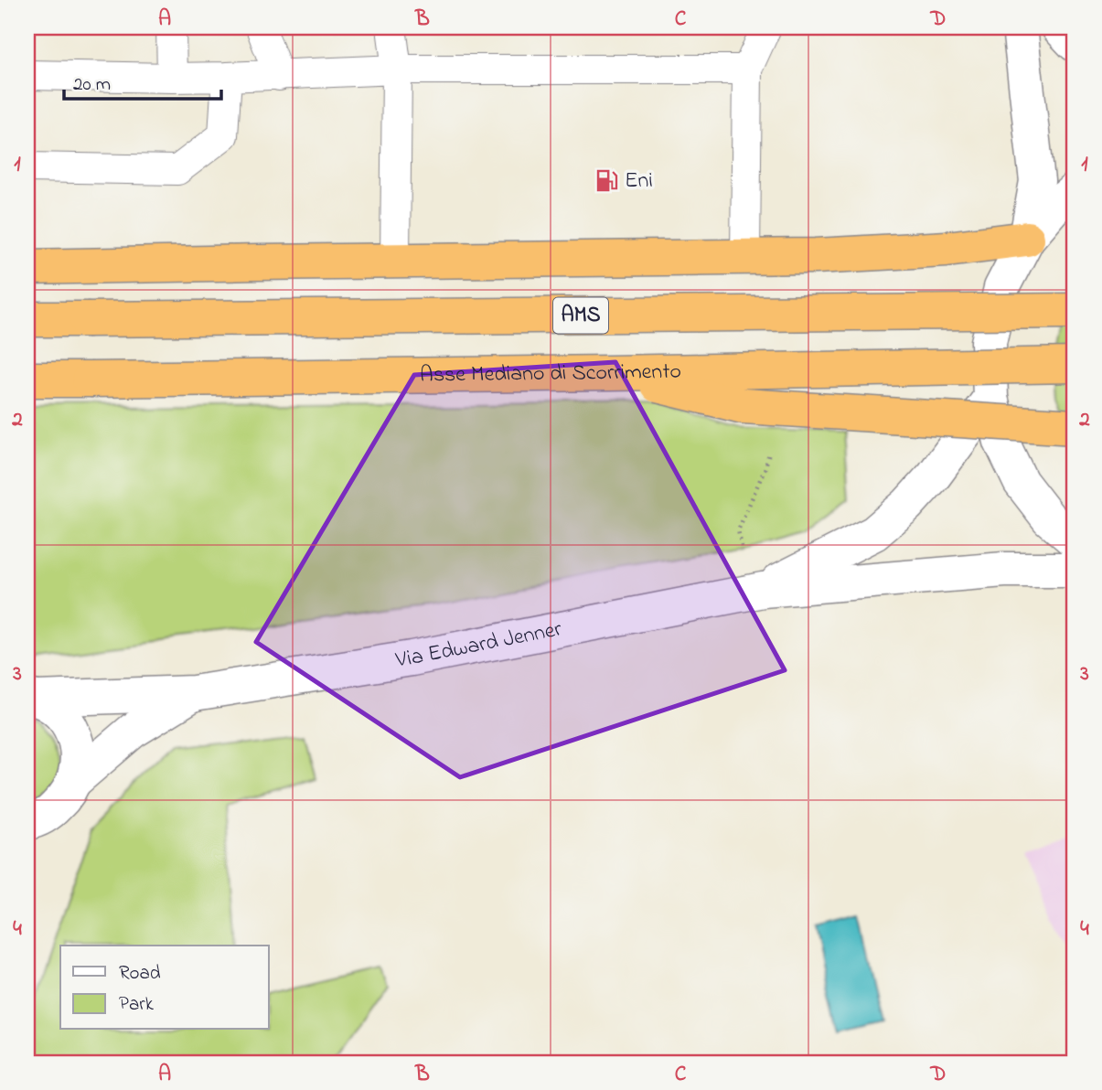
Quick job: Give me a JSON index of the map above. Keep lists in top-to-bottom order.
{
  "streets": {
    "highway": ["AMS", "Asse Mediano di Scorrimento"],
    "street": ["Via Edward Jenner"]
  },
  "places": {
    "fuel station": ["Eni"]
  },
  "legend": ["Road", "Park"],
  "scale_bar": "20 m",
  "grid": {
    "columns": [
      "A",
      "B",
      "C",
      "D"
    ],
    "rows": [
      "1",
      "2",
      "3",
      "4"
    ]
  }
}
